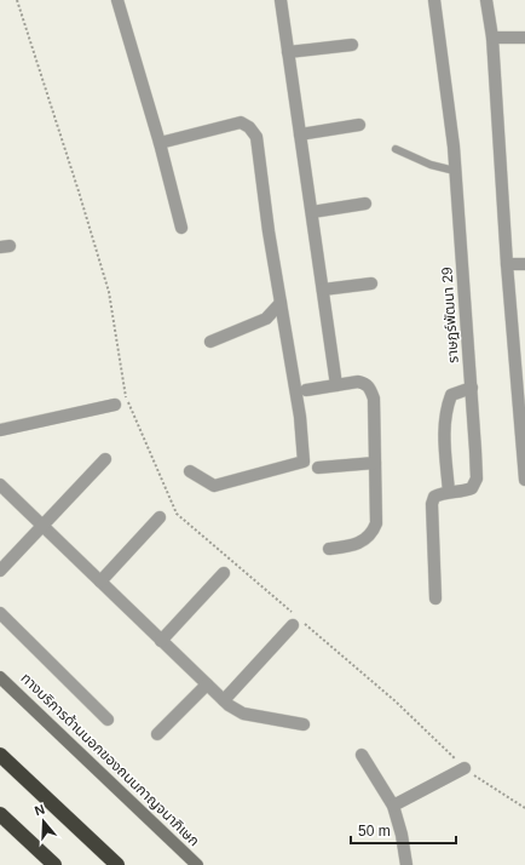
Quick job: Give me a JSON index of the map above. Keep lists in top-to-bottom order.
{
  "streets": {
    "main road": ["ทางบริการด้านนอกของถนนกาญจนาภิเษก"],
    "street": ["ราษฎร์พัฒนา 29"]
  },
  "scale_bar": "50 m",
  "north": "top"
}
